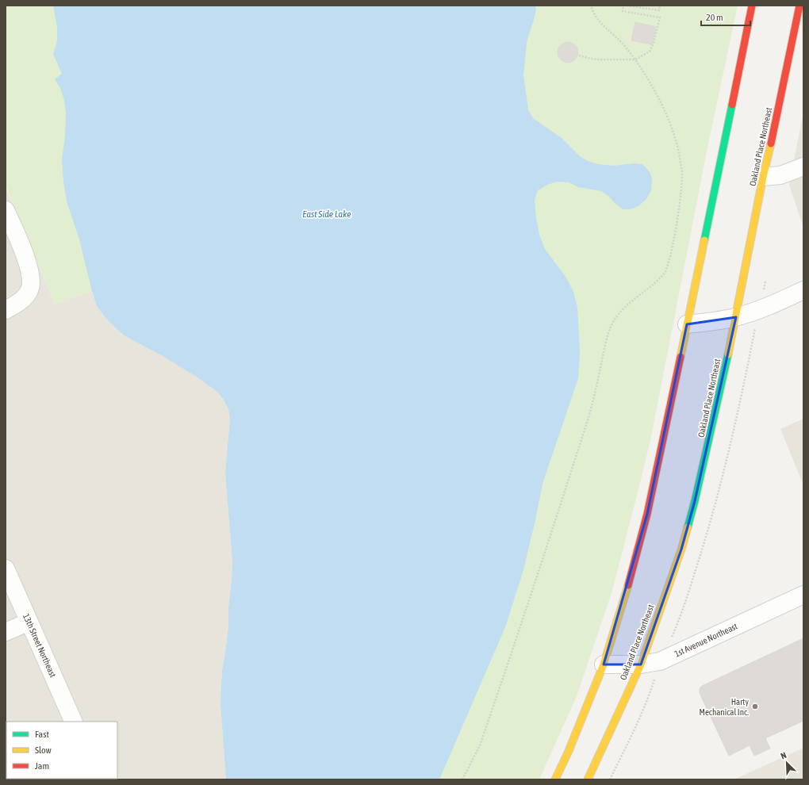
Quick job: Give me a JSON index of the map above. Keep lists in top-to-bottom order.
{
  "streets": {
    "main road": ["Oakland Place Northeast"],
    "street": ["1st Avenue Northeast", "13th Street Northeast"]
  },
  "crossings": [
    ["Oakland Place Northeast", "1st Avenue Northeast"]
  ],
  "water": ["East Side Lake"],
  "places": ["Harty Mechanical Inc."],
  "legend": ["Fast", "Slow", "Jam"],
  "scale_bar": "20 m",
  "north": "top left"
}
